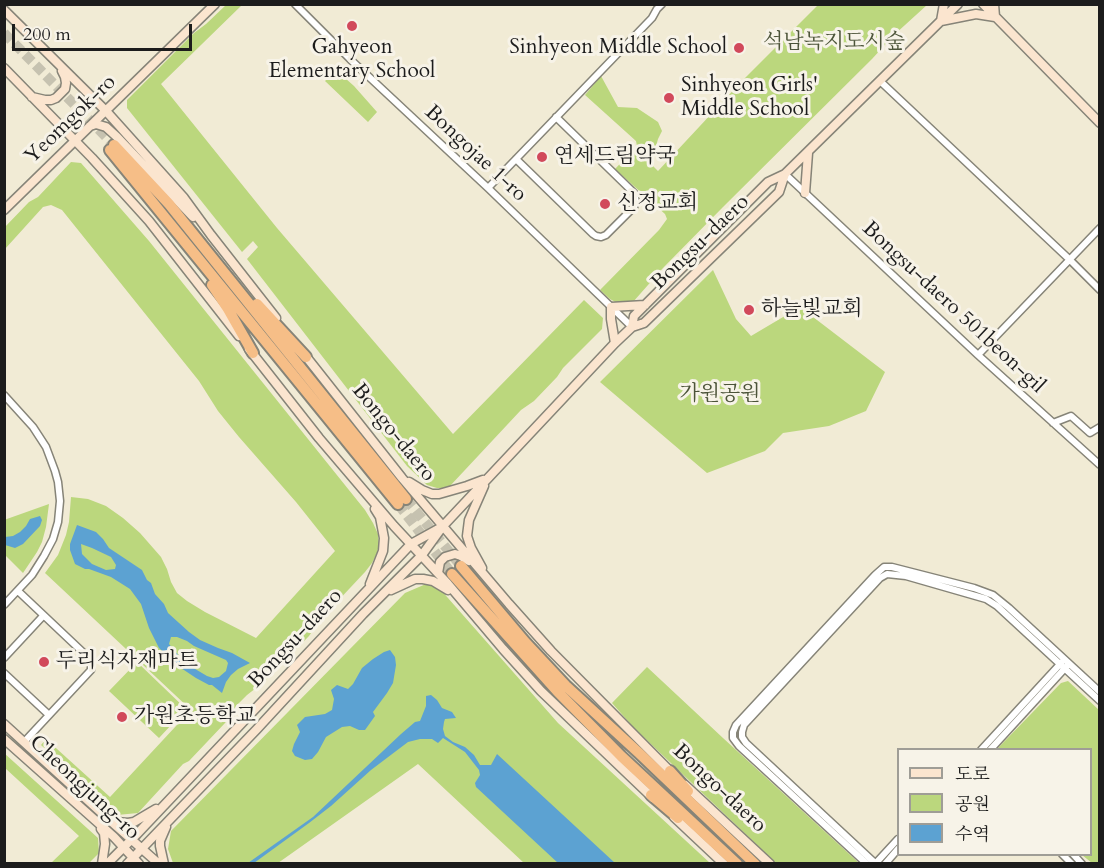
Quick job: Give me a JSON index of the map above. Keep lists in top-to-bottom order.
{
  "streets": {
    "highway": ["Bongo-daero"],
    "main road": ["Yeomgok-ro", "Bongsu-daero", "Cheongjung-ro"],
    "street": ["Bongojae 1-ro", "Bongsu-daero 501beon-gil"]
  },
  "crossings": [
    ["Yeomgok-ro", "Bongo-daero"],
    ["Bongojae 1-ro", "Bongsu-daero"],
    ["Bongsu-daero", "Bongsu-daero 501beon-gil"],
    ["Bongsu-daero", "Bongo-daero"],
    ["Bongsu-daero", "Cheongjung-ro"]
  ],
  "parks": ["석남녹지도시숲", "가원공원"],
  "places": [
    "Gahyeon Elementary School",
    "Sinhyeon Middle School",
    "Sinhyeon Girls' Middle School",
    "연세드림약국",
    "신정교회",
    "하늘빛교회",
    "두리식자재마트",
    "가원초등학교"
  ],
  "legend": ["도로", "공원", "수역"],
  "scale_bar": "200 m"
}
